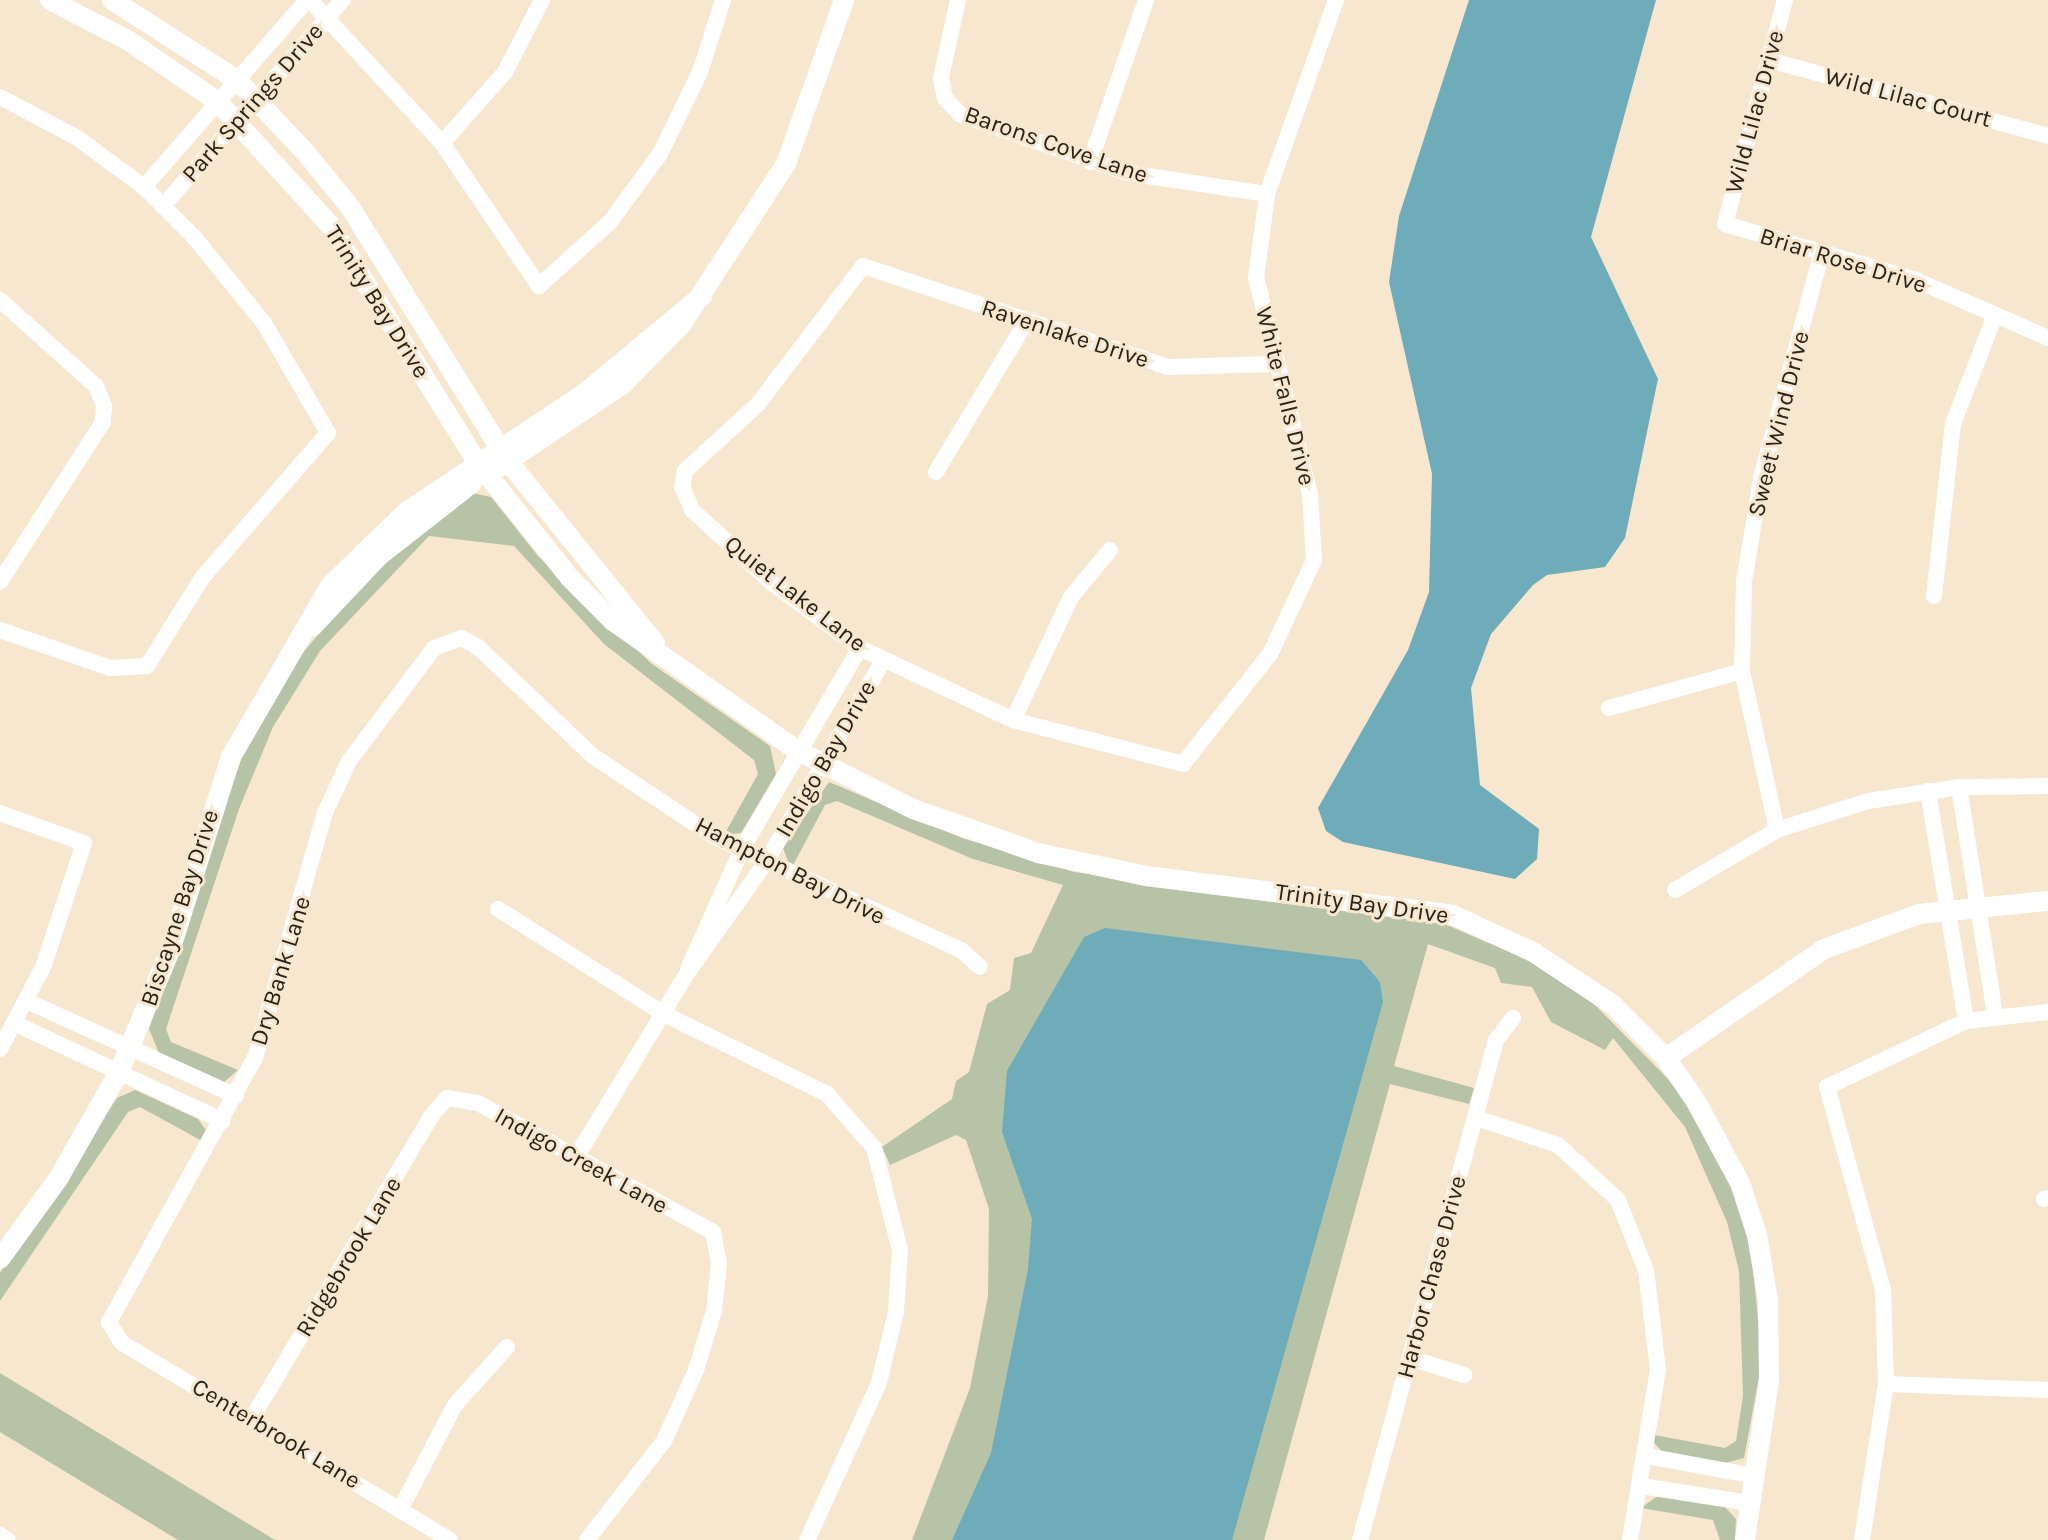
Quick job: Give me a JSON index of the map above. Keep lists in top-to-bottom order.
{
  "streets": {
    "street": [
      "Wild Lilac Court",
      "Park Springs Drive",
      "Wild Lilac Drive",
      "Barons Cove Lane",
      "Briar Rose Drive",
      "Trinity Bay Drive",
      "Ravenlake Drive",
      "White Falls Drive",
      "Sweet Wind Drive",
      "Quiet Lake Lane",
      "Indigo Bay Drive",
      "Hampton Bay Drive",
      "Biscayne Bay Drive",
      "Dry Bank Lane",
      "Indigo Creek Lane",
      "Ridgebrook Lane",
      "Harbor Chase Drive",
      "Centerbrook Lane"
    ]
  },
  "crossings": [
    ["Wild Lilac Court", "Wild Lilac Drive"],
    ["Park Springs Drive", "Trinity Bay Drive"],
    ["Wild Lilac Drive", "Briar Rose Drive"],
    ["Barons Cove Lane", "White Falls Drive"],
    ["Briar Rose Drive", "Sweet Wind Drive"],
    ["Trinity Bay Drive", "Indigo Bay Drive"],
    ["Trinity Bay Drive", "Biscayne Bay Drive"],
    ["Ravenlake Drive", "White Falls Drive"],
    ["Ravenlake Drive", "Quiet Lake Lane"],
    ["White Falls Drive", "Quiet Lake Lane"],
    ["Quiet Lake Lane", "Indigo Bay Drive"],
    ["Indigo Bay Drive", "Hampton Bay Drive"],
    ["Indigo Bay Drive", "Indigo Creek Lane"],
    ["Hampton Bay Drive", "Dry Bank Lane"],
    ["Dry Bank Lane", "Centerbrook Lane"],
    ["Indigo Creek Lane", "Ridgebrook Lane"],
    ["Ridgebrook Lane", "Centerbrook Lane"]
  ]
}
